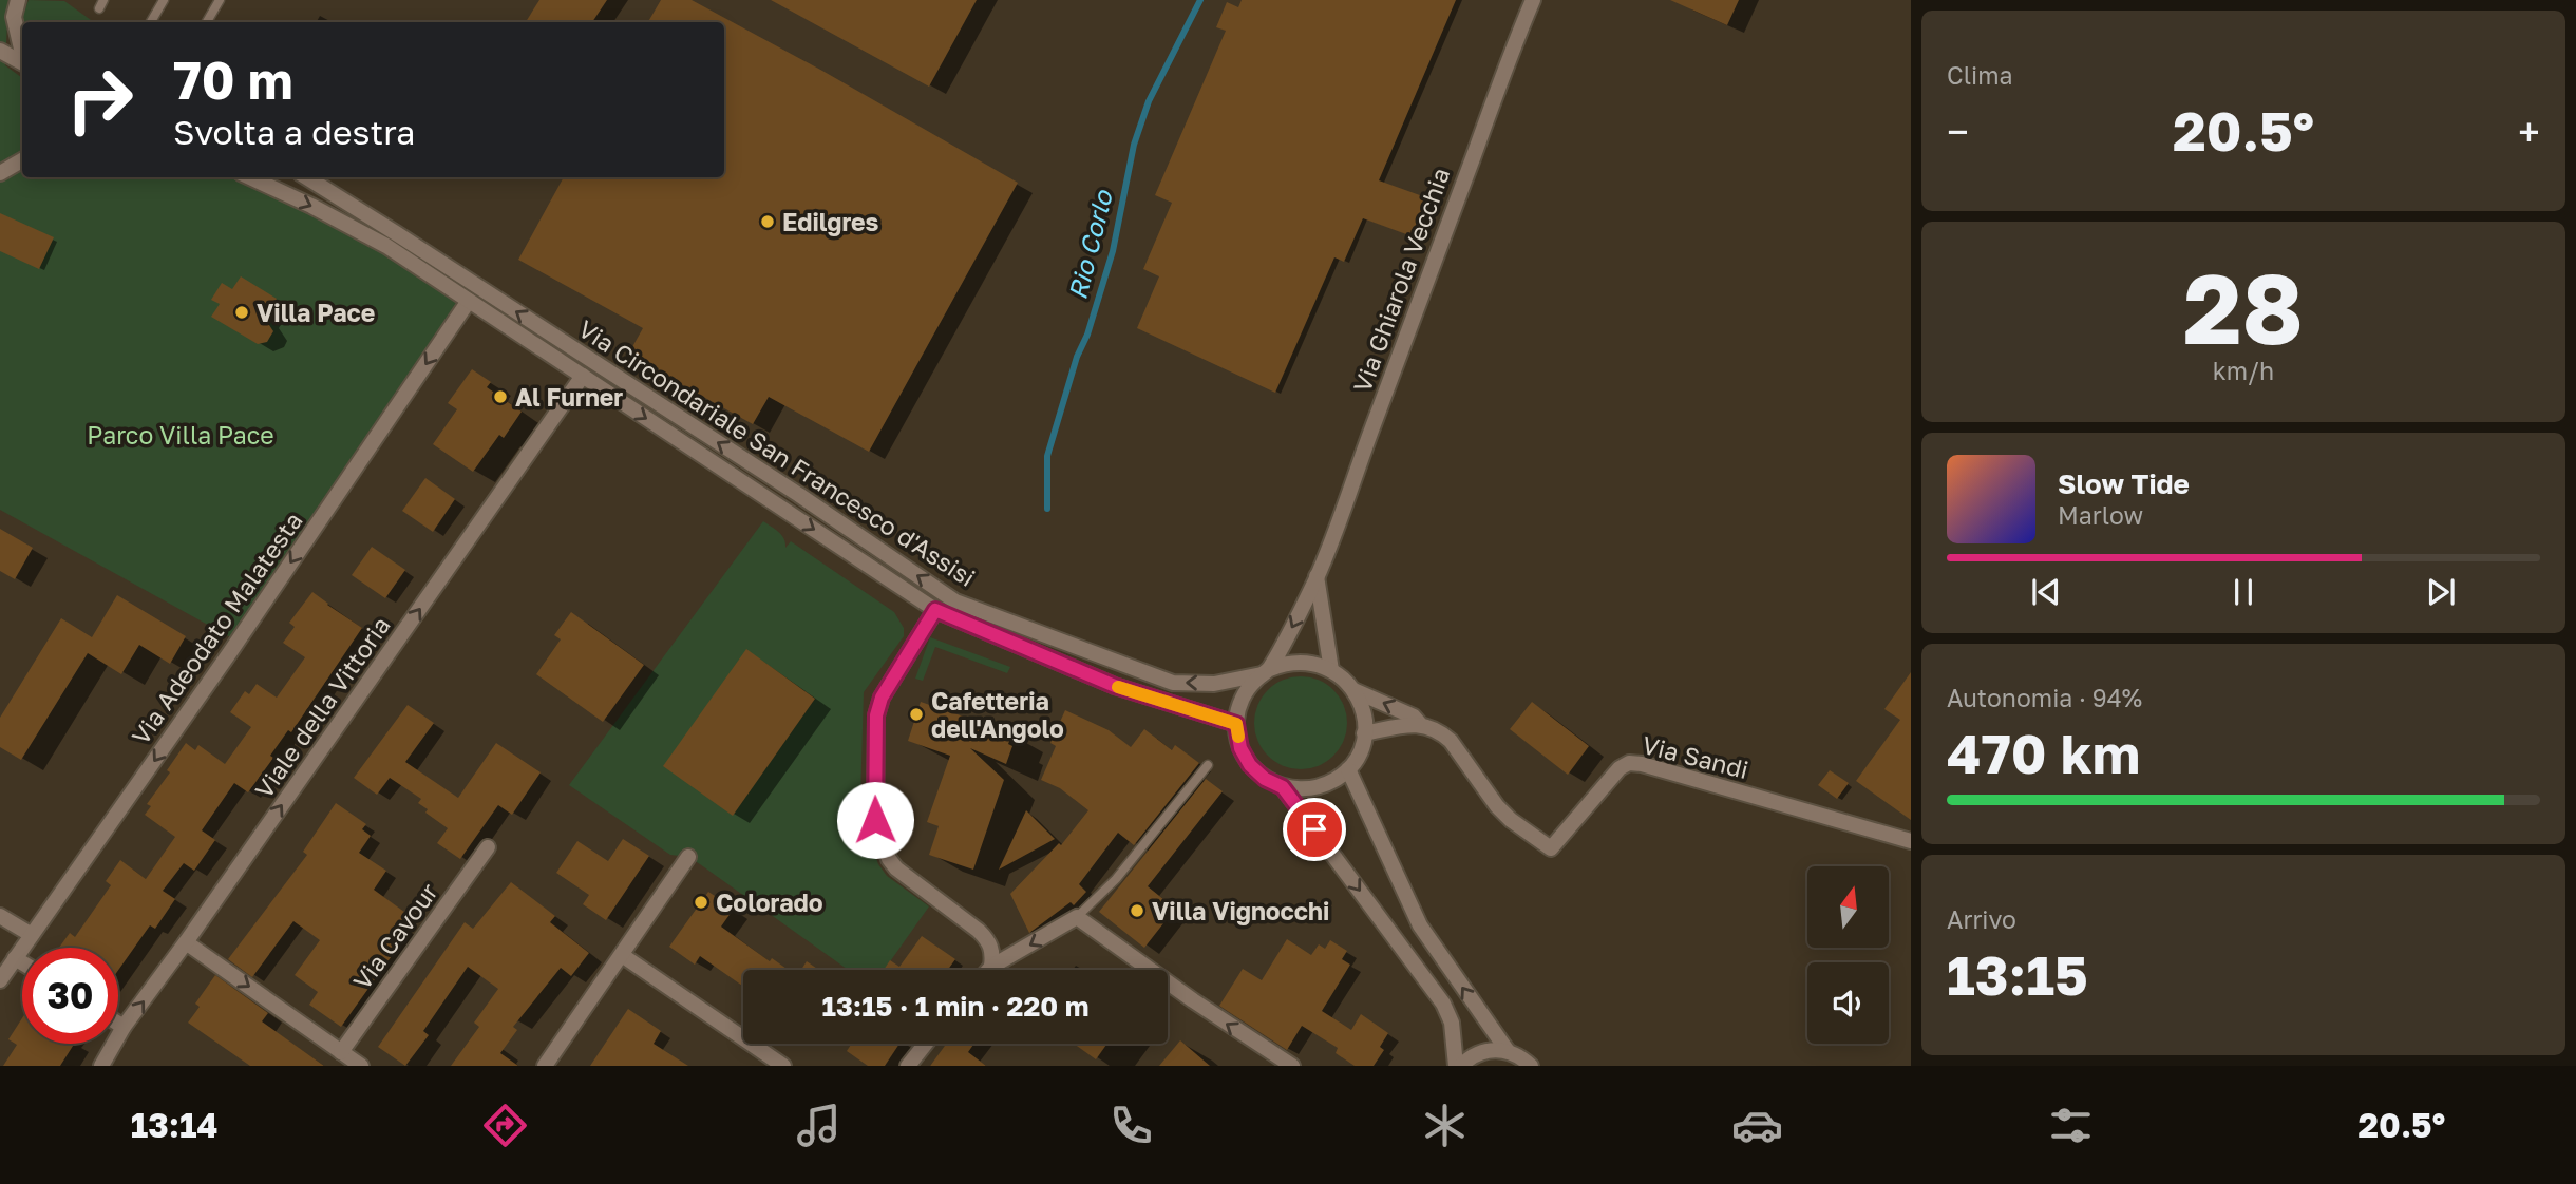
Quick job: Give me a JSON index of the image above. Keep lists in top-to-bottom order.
{
  "streets": {
    "street": [
      "Via Ghiarola Vecchia",
      "Via Circondariale San Francesco d'Assisi",
      "Via Adeodato Malatesta",
      "Viale della Vittoria",
      "Via Sandi",
      "Via Cavour"
    ]
  },
  "crossings": [
    ["Via Ghiarola Vecchia", "Via Circondariale San Francesco d'Assisi"],
    ["Via Ghiarola Vecchia", "Via Sandi"],
    ["Via Circondariale San Francesco d'Assisi", "Via Adeodato Malatesta"],
    ["Via Circondariale San Francesco d'Assisi", "Viale della Vittoria"],
    ["Via Circondariale San Francesco d'Assisi", "Via Sandi"]
  ],
  "one_way": ["Via Adeodato Malatesta", "Viale della Vittoria"],
  "water": ["Rio Corlo"],
  "parks": ["Parco Villa Pace"],
  "places": [
    "Edilgres",
    "Villa Pace",
    "Al Furner",
    "Cafetteria dell'Angolo",
    "Colorado",
    "Villa Vignocchi"
  ],
  "north": "top",
  "page": {
    "tile": [
      "Clima",
      ["28", "km/h"],
      ["Autonomia · 94%", "470 km"],
      ["Arrivo", "13:15"]
    ],
    "turn": ["70 m", "Svolta a destra"],
    "heat": ["−", "20.5°", "+"],
    "song": ["Slow Tide", "Marlow"],
    "limit": "30",
    "trip": "13:15 · 1 min · 220 m",
    "tabs": ["13:14", "20.5°"]
  }
}
